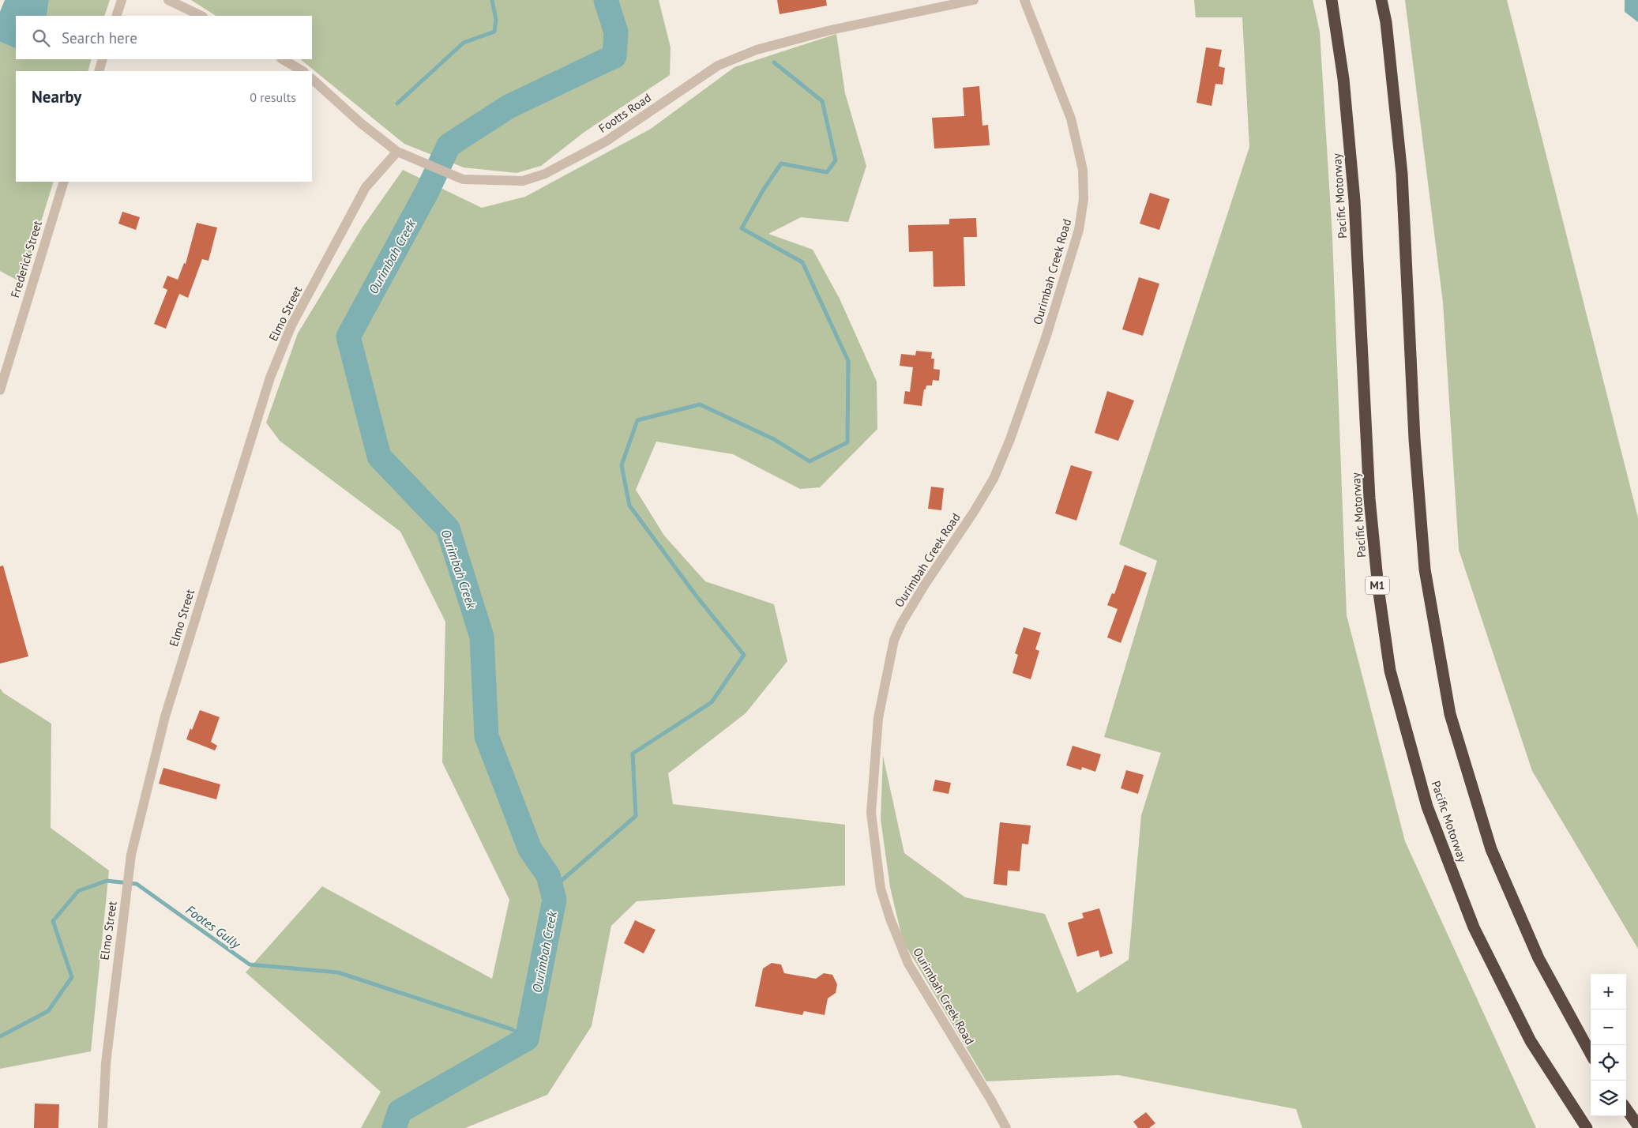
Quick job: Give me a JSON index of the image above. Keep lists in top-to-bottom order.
{
  "streets": {
    "highway": ["Pacific Motorway", "M1"],
    "street": [
      "Footts Road",
      "Frederick Street",
      "Ourimbah Creek Road",
      "Elmo Street"
    ]
  },
  "crossings": [
    ["Footts Road", "Elmo Street"]
  ],
  "water": ["Ourimbah Creek", "Footes Gully"],
  "page": {
    "search": "Search here",
    "heading": ["Nearby", "0 results"],
    "map_buttons": ["+", "−"]
  }
}
